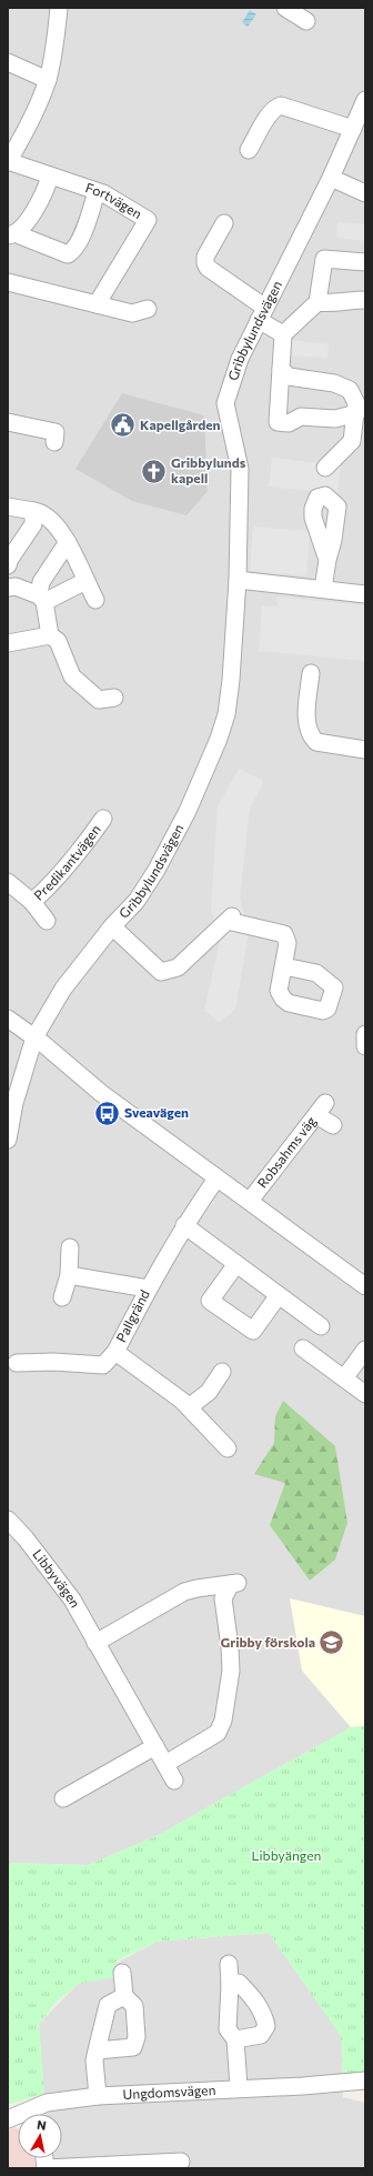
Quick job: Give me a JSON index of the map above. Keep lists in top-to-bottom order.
{
  "streets": {
    "street": [
      "Fortvägen",
      "Gribbylundsvägen",
      "Predikantvägen",
      "Robsahms väg",
      "Pallgränd",
      "Libbyvägen",
      "Ungdomsvägen"
    ]
  },
  "parks": ["Libbyängen"],
  "places": {
    "public building": ["Kapellgården"],
    "church": ["Gribbylunds kapell"],
    "bus stop": ["Sveavägen"],
    "school or university": ["Gribby förskola"]
  },
  "north": "top"
}
